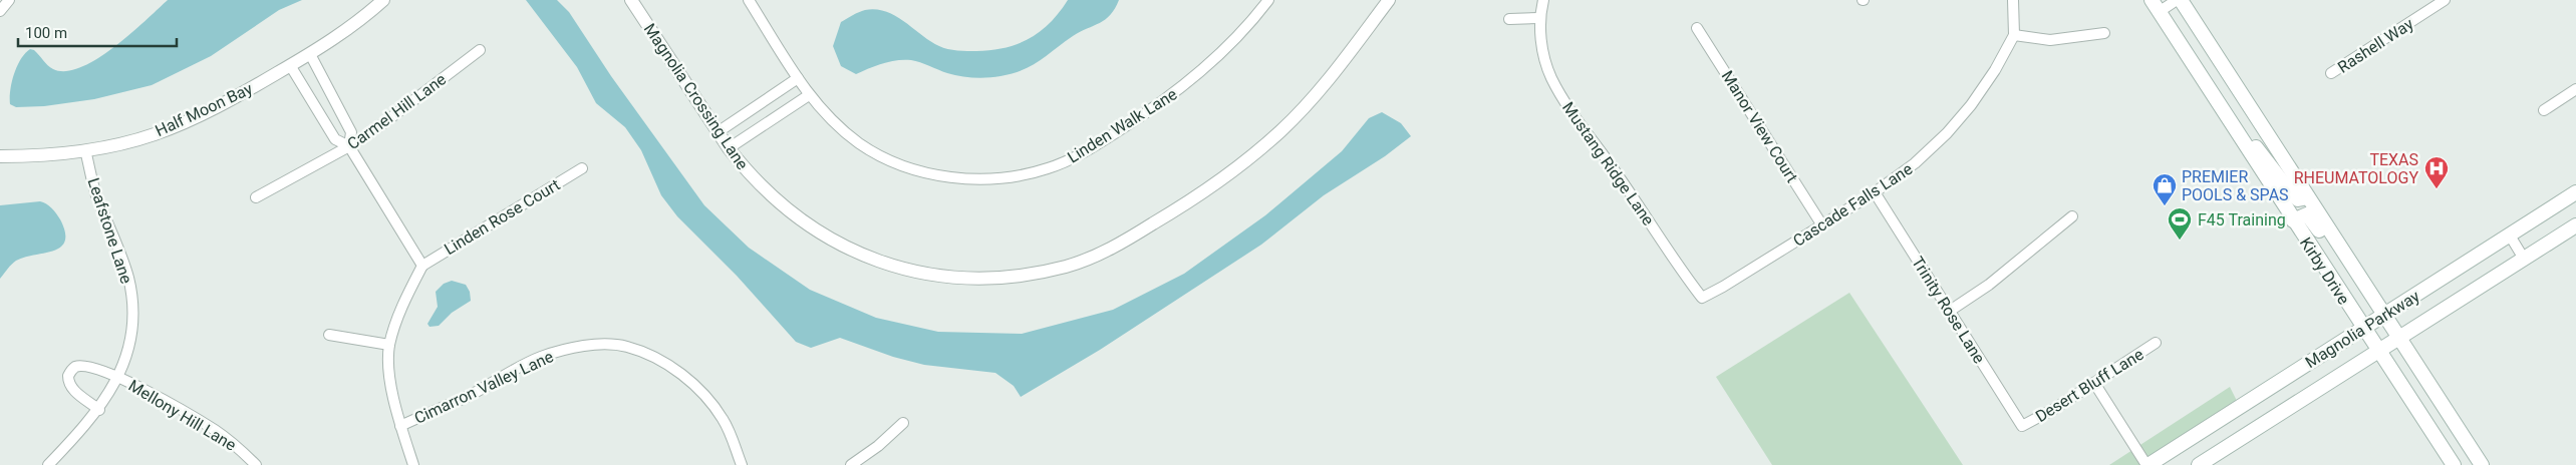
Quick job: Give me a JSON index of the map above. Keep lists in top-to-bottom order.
{
  "streets": {
    "main road": ["Kirby Drive", "Magnolia Parkway"],
    "street": [
      "Rashell Way",
      "Magnolia Crossing Lane",
      "Half Moon Bay",
      "Carmel Hill Lane",
      "Linden Walk Lane",
      "Manor View Court",
      "Mustang Ridge Lane",
      "Cascade Falls Lane",
      "Linden Rose Court",
      "Leafstone Lane",
      "Trinity Rose Lane",
      "Desert Bluff Lane",
      "Cimarron Valley Lane",
      "Mellony Hill Lane"
    ]
  },
  "crossings": [
    ["Half Moon Bay", "Leafstone Lane"],
    ["Manor View Court", "Cascade Falls Lane"],
    ["Mustang Ridge Lane", "Cascade Falls Lane"],
    ["Cascade Falls Lane", "Trinity Rose Lane"],
    ["Leafstone Lane", "Mellony Hill Lane"],
    ["Kirby Drive", "Magnolia Parkway"],
    ["Trinity Rose Lane", "Desert Bluff Lane"]
  ],
  "places": {
    "hospital": ["TEXAS RHEUMATOLOGY"],
    "shop": ["PREMIER POOLS & SPAS"],
    "sports": ["F45 Training"]
  },
  "scale_bar": "100 m"
}
